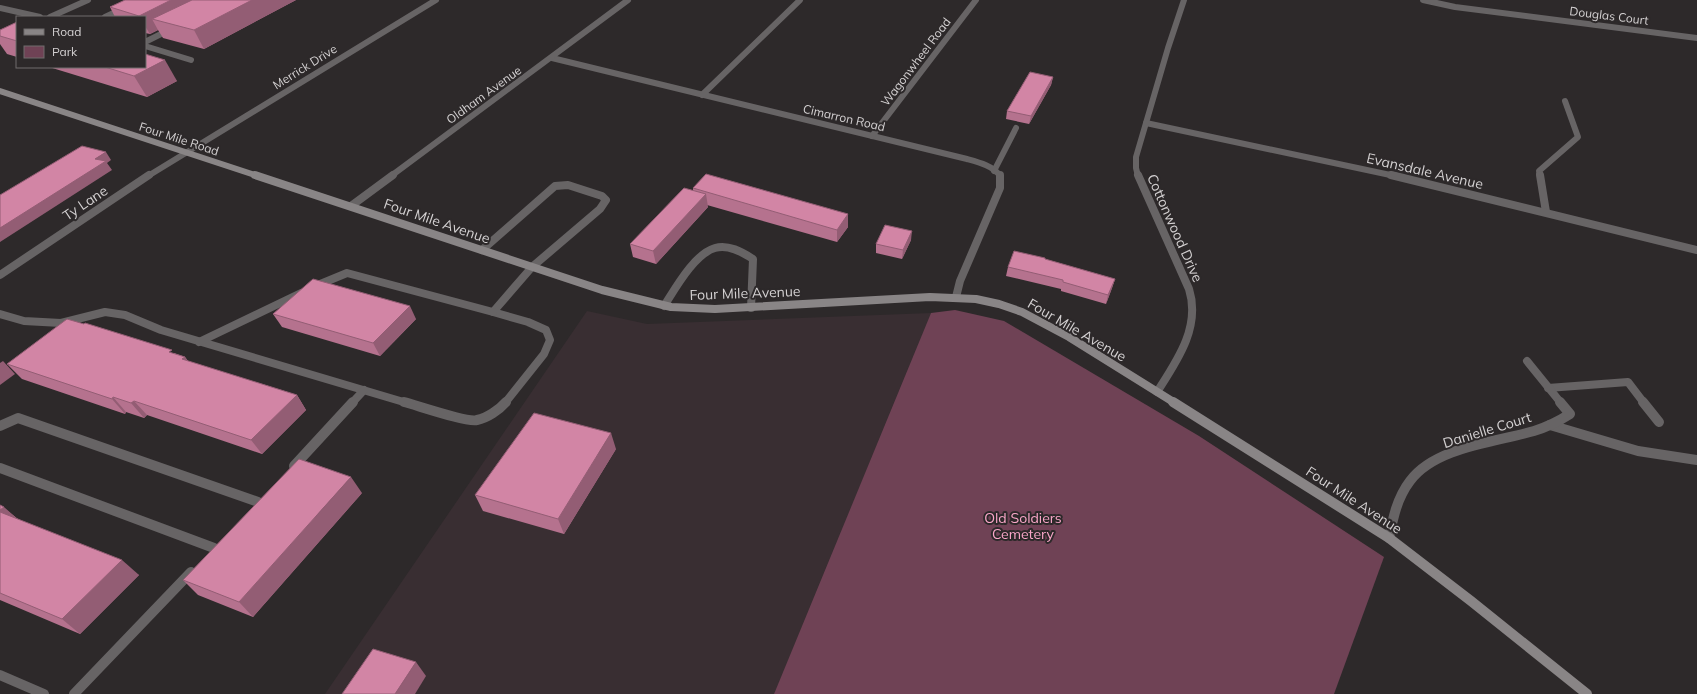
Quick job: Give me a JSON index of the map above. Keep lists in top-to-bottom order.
{
  "streets": {
    "street": [
      "Douglas Court",
      "Wagonwheel Road",
      "Merrick Drive",
      "Oldham Avenue",
      "Cimarron Road",
      "Four Mile Road",
      "Evansdale Avenue",
      "Ty Lane",
      "Four Mile Avenue",
      "Cottonwood Drive",
      "Danielle Court"
    ]
  },
  "crossings": [
    ["Wagonwheel Road", "Cimarron Road"],
    ["Merrick Drive", "Four Mile Road"],
    ["Merrick Drive", "Ty Lane"],
    ["Oldham Avenue", "Cimarron Road"],
    ["Oldham Avenue", "Four Mile Road"],
    ["Oldham Avenue", "Four Mile Avenue"],
    ["Four Mile Road", "Ty Lane"],
    ["Four Mile Road", "Four Mile Avenue"],
    ["Evansdale Avenue", "Cottonwood Drive"],
    ["Four Mile Avenue", "Cottonwood Drive"],
    ["Four Mile Avenue", "Danielle Court"]
  ],
  "parks": ["Old Soldiers Cemetery"],
  "legend": ["Road", "Park"]
}
